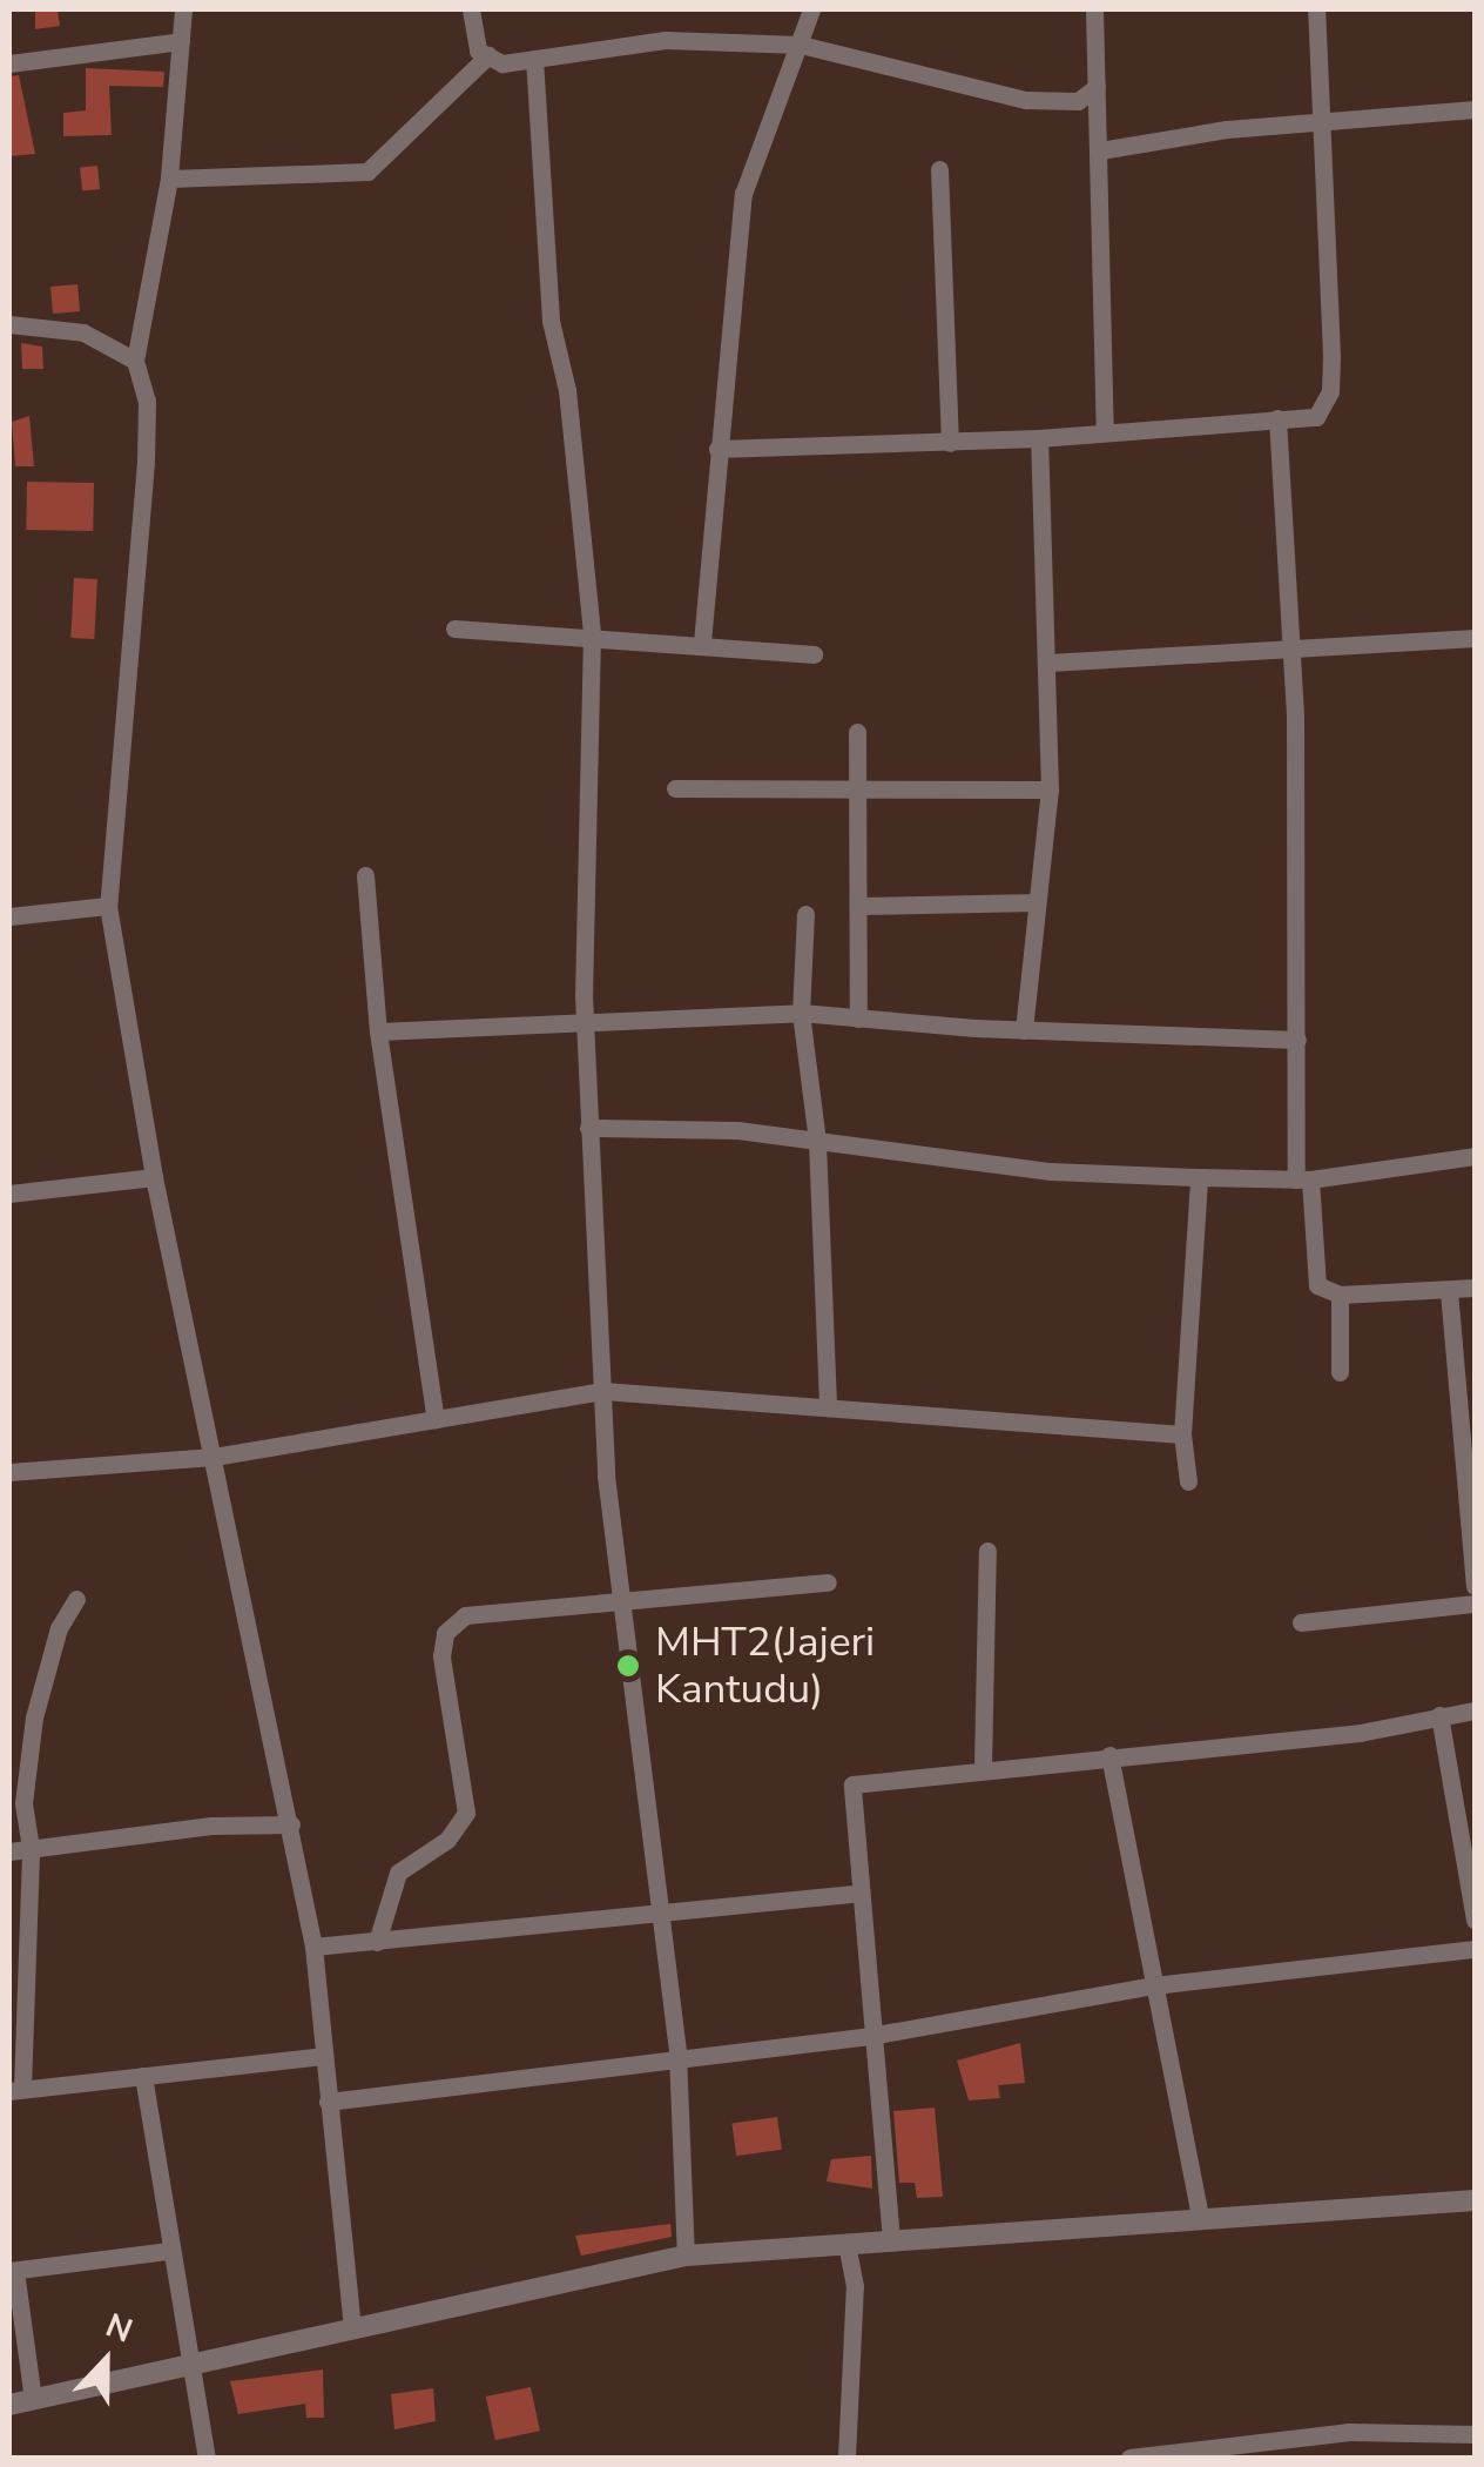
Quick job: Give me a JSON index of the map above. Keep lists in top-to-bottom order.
{
  "places": ["MHT2(Jajeri Kantudu)"],
  "north": "top"
}
